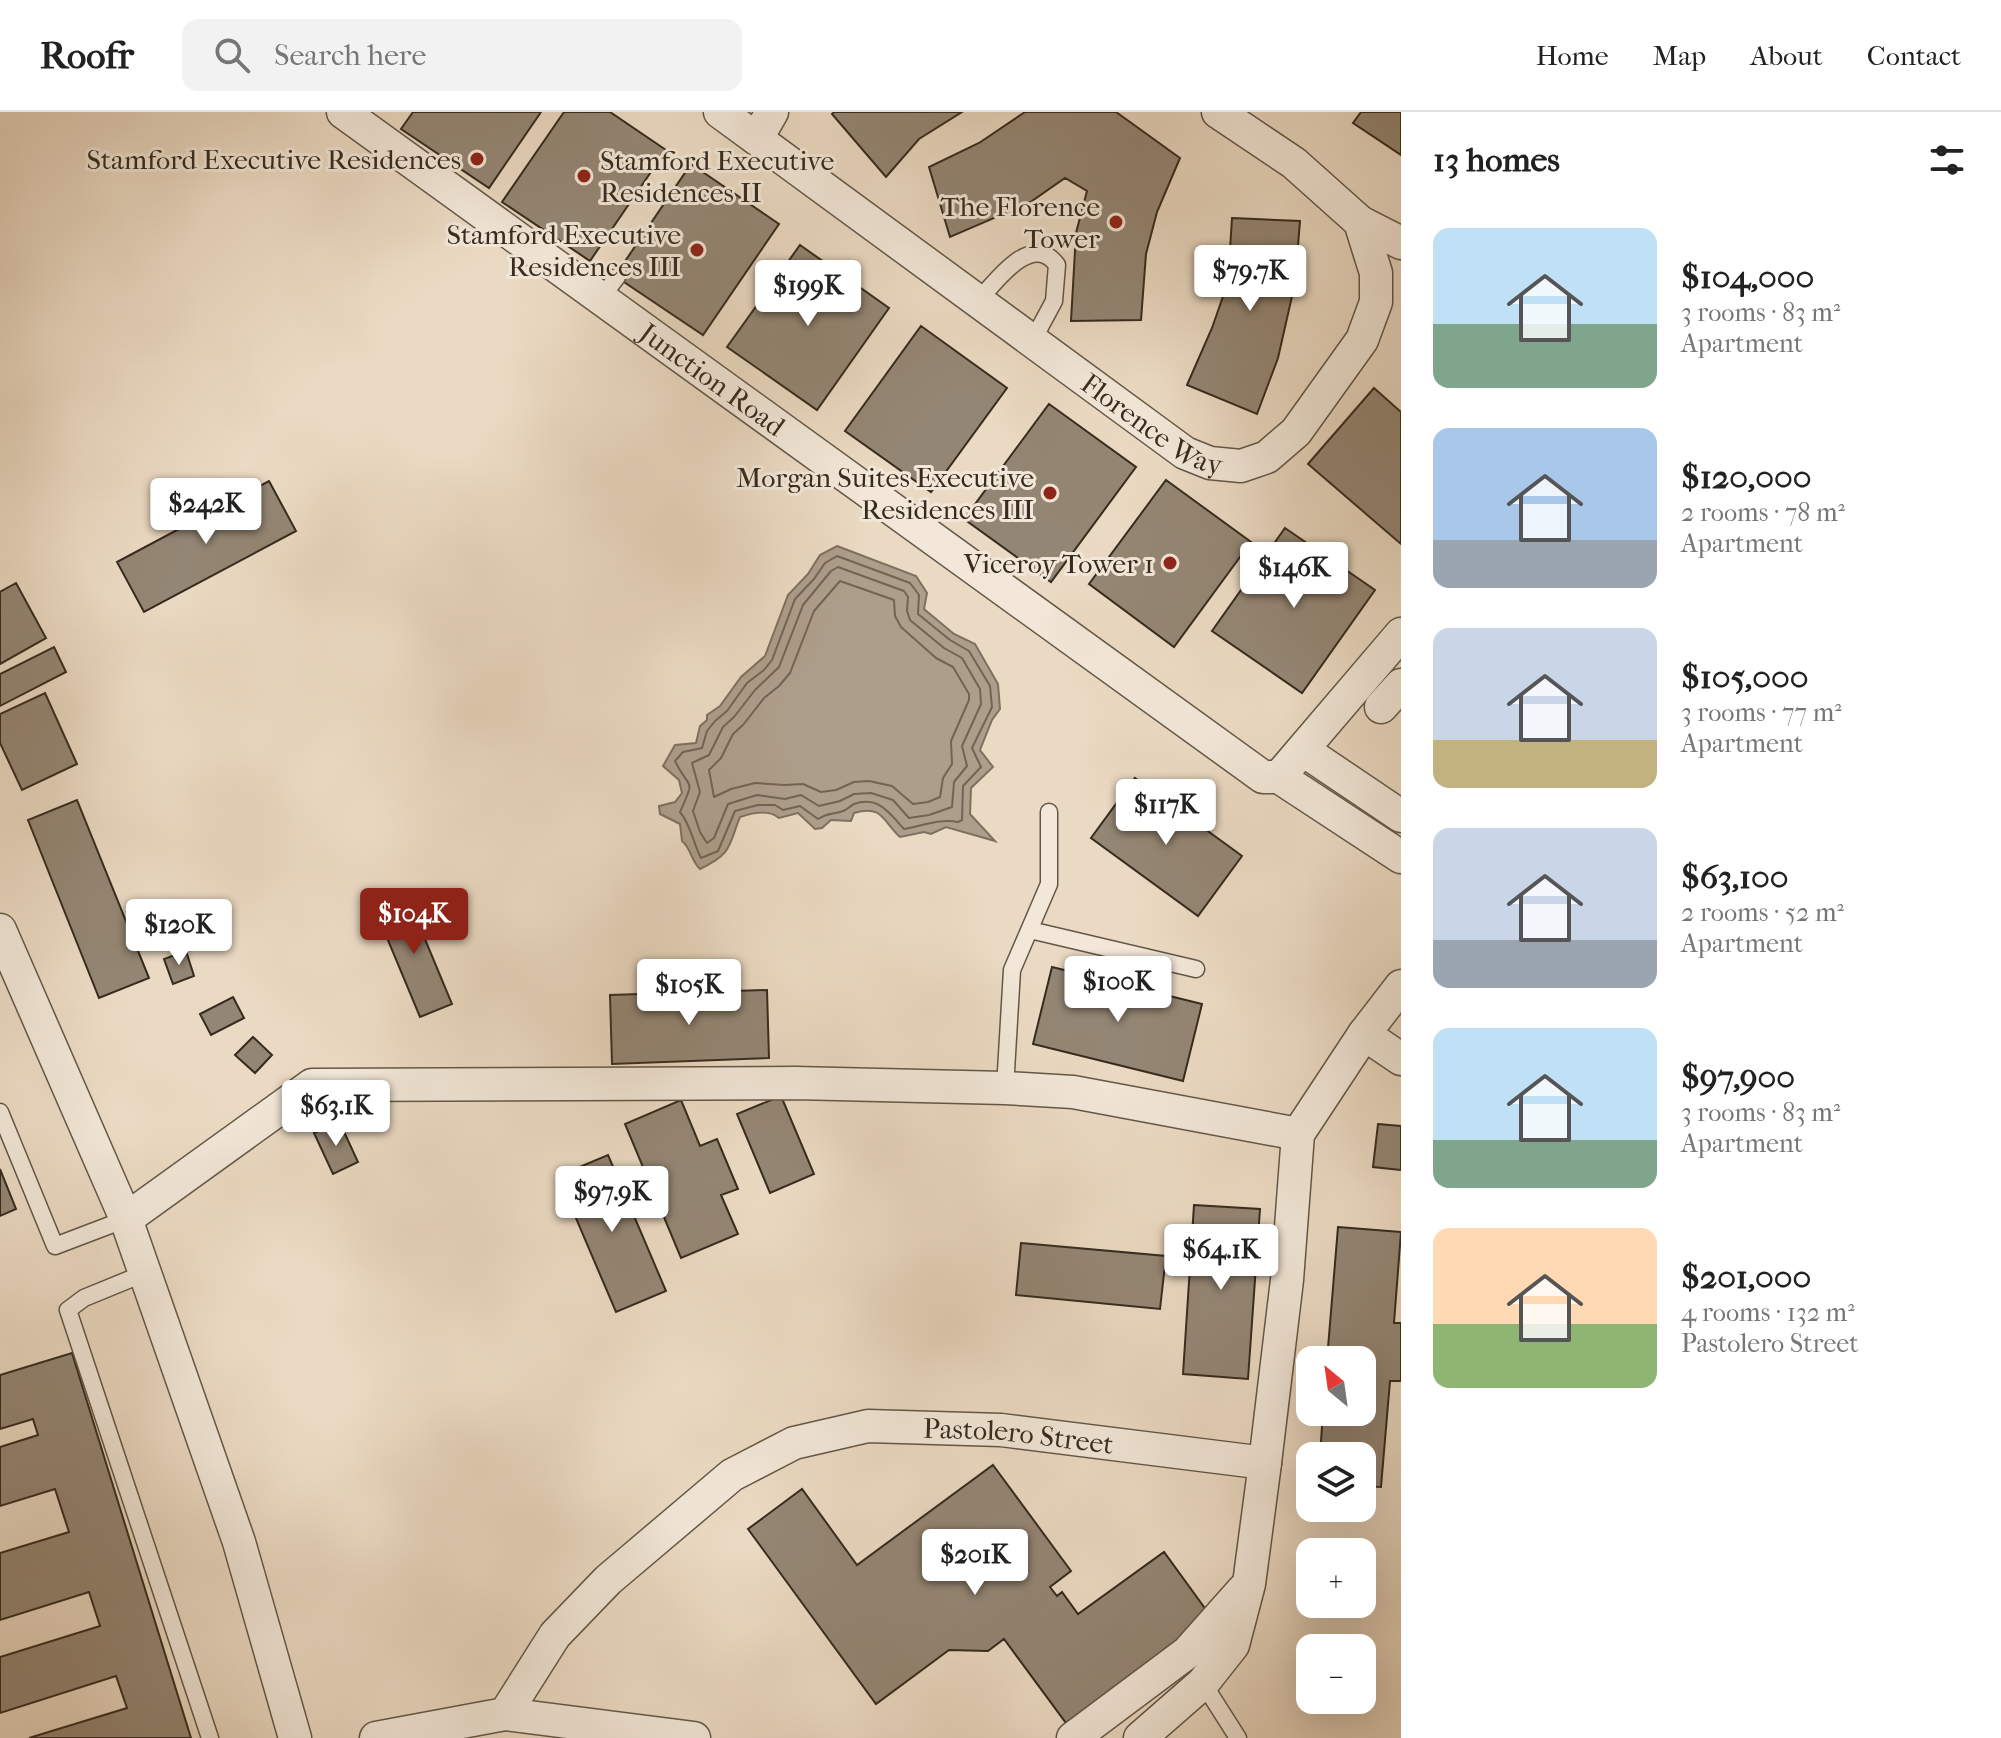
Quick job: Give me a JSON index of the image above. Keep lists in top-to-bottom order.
{
  "streets": {
    "street": ["Junction Road", "Florence Way", "Pastolero Street"]
  },
  "places": [
    "Stamford Executive Residences",
    "Stamford Executive Residences II",
    "The Florence Tower",
    "Stamford Executive Residences III",
    "Morgan Suites Executive Residences III",
    "Viceroy Tower 1"
  ],
  "north": "top left",
  "page": {
    "header": "Roofr",
    "search": "Search here",
    "nav": [
      "Home",
      "Map",
      "About",
      "Contact"
    ],
    "heading": "13 homes",
    "list": [
      {
        "name": "$104,000",
        "note": "3 rooms · 83 m² · Apartment"
      },
      {
        "name": "$120,000",
        "note": "2 rooms · 78 m² · Apartment"
      },
      {
        "name": "$105,000",
        "note": "3 rooms · 77 m² · Apartment"
      },
      {
        "name": "$63,100",
        "note": "2 rooms · 52 m² · Apartment"
      },
      {
        "name": "$97,900",
        "note": "3 rooms · 83 m² · Apartment"
      },
      {
        "name": "$201,000",
        "note": "4 rooms · 132 m² · Pastolero Street"
      }
    ],
    "price": [
      "$79.7K",
      "$199K",
      "$242K",
      "$146K",
      "$117K",
      "$104K",
      "$120K",
      "$100K",
      "$105K",
      "$63.1K",
      "$97.9K",
      "$64.1K",
      "$201K"
    ],
    "map_buttons": ["+", "−"]
  }
}
